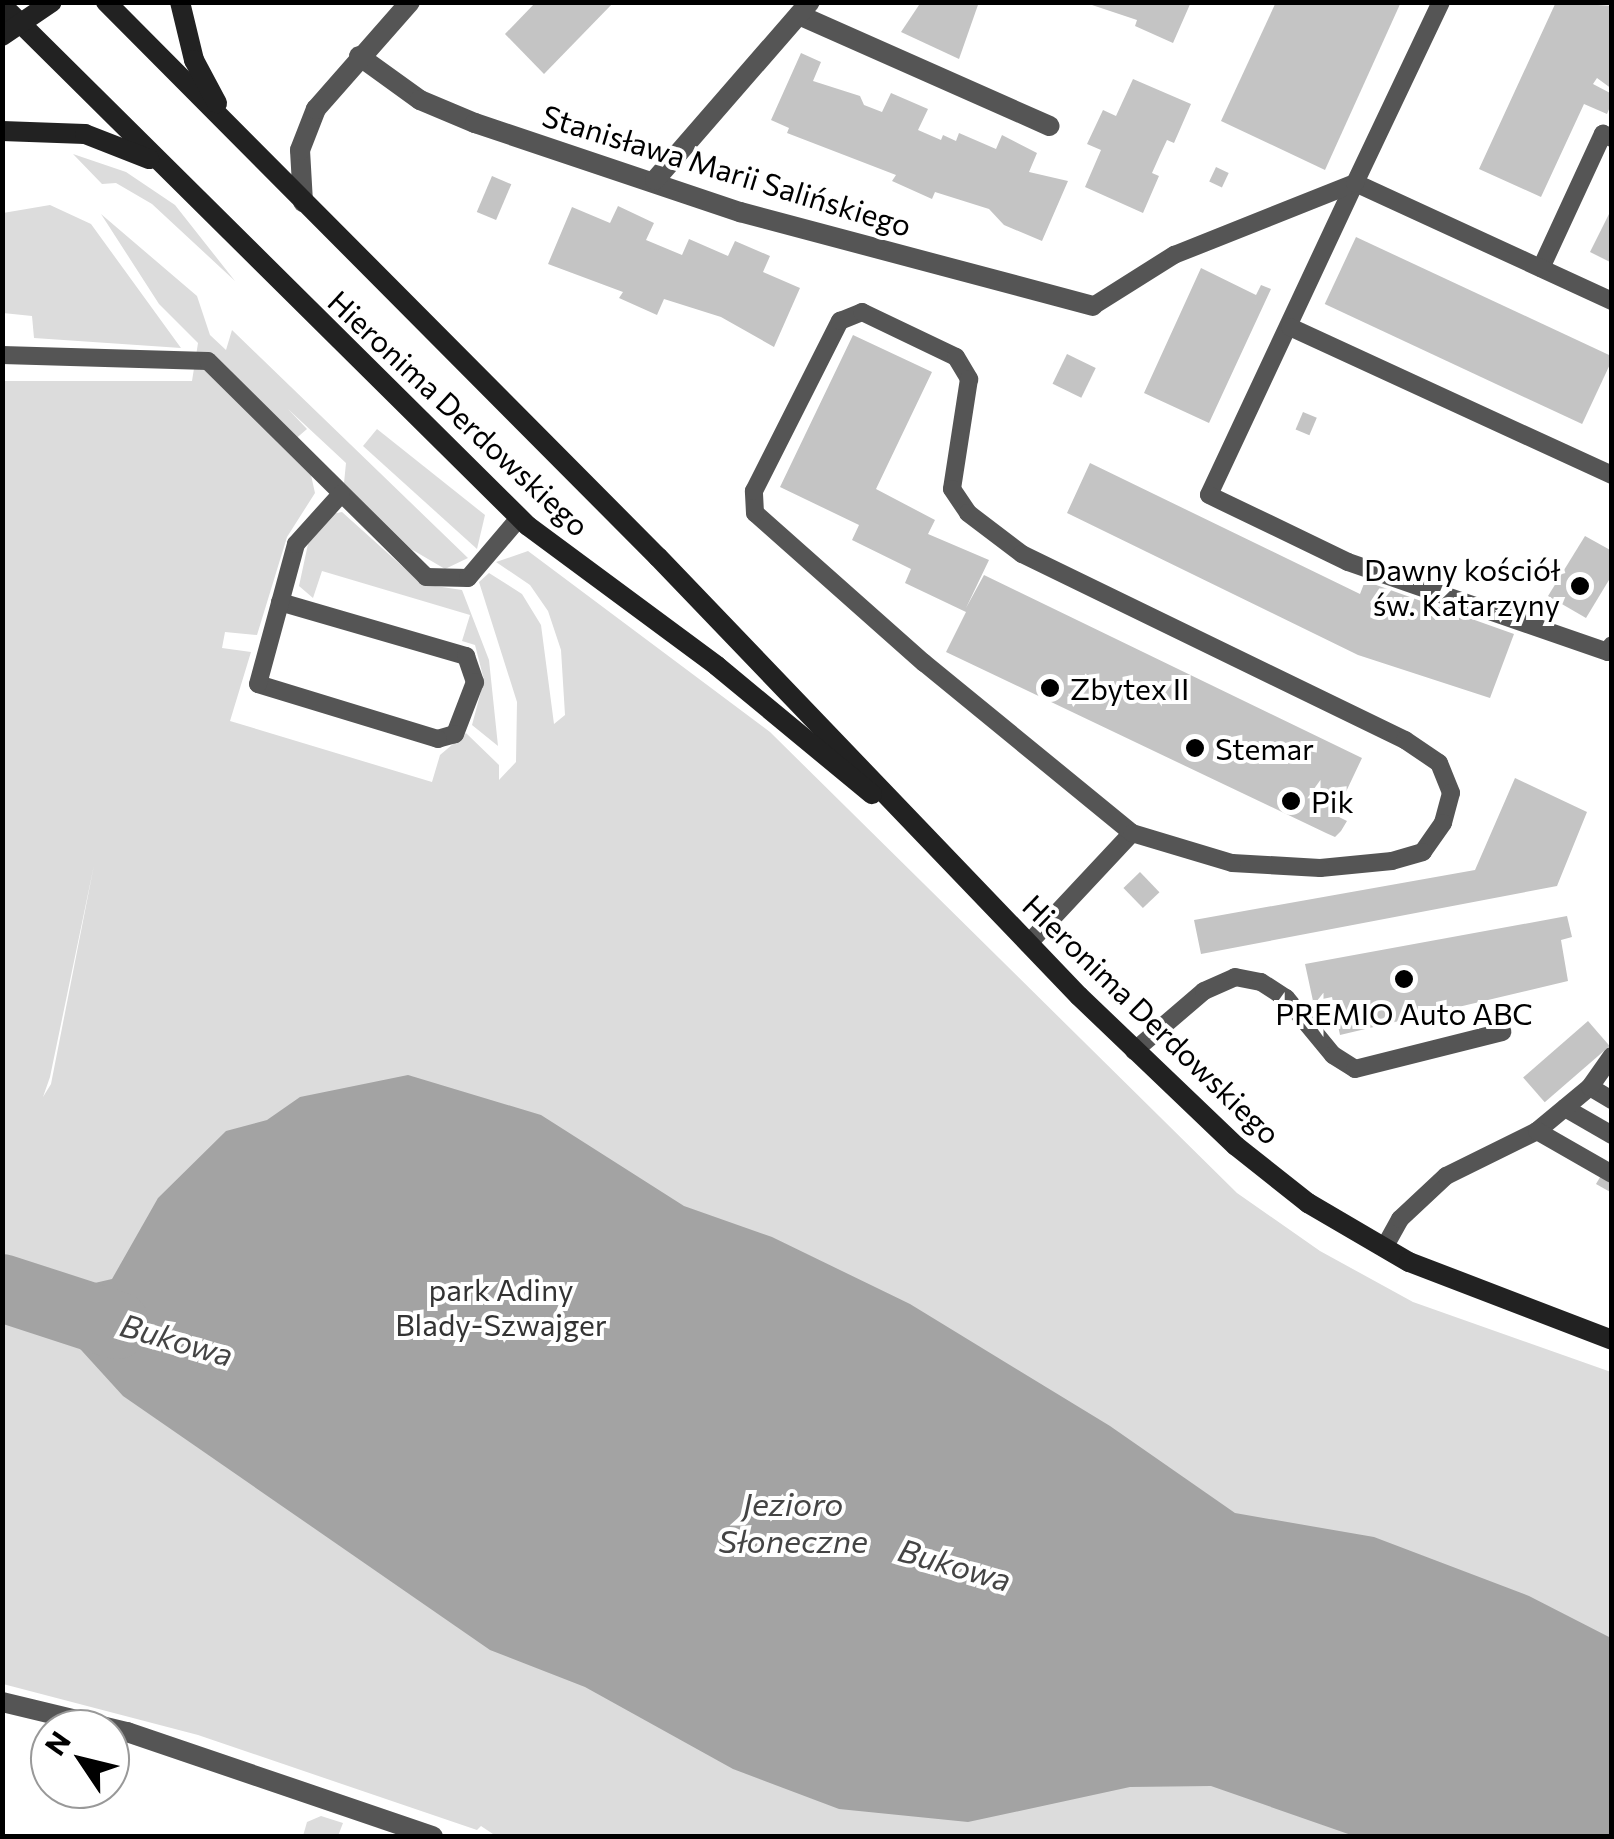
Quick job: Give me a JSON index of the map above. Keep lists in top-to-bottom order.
{
  "streets": {
    "main road": ["Hieronima Derdowskiego"],
    "street": ["Stanisława Marii Salińskiego"]
  },
  "water": ["Bukowa", "Jezioro Słoneczne"],
  "parks": ["park Adiny Blady-Szwajger"],
  "places": [
    "Dawny kościół św. Katarzyny",
    "Zbytex II",
    "Stemar",
    "Pik",
    "PREMIO Auto ABC"
  ],
  "north": "top left"
}
